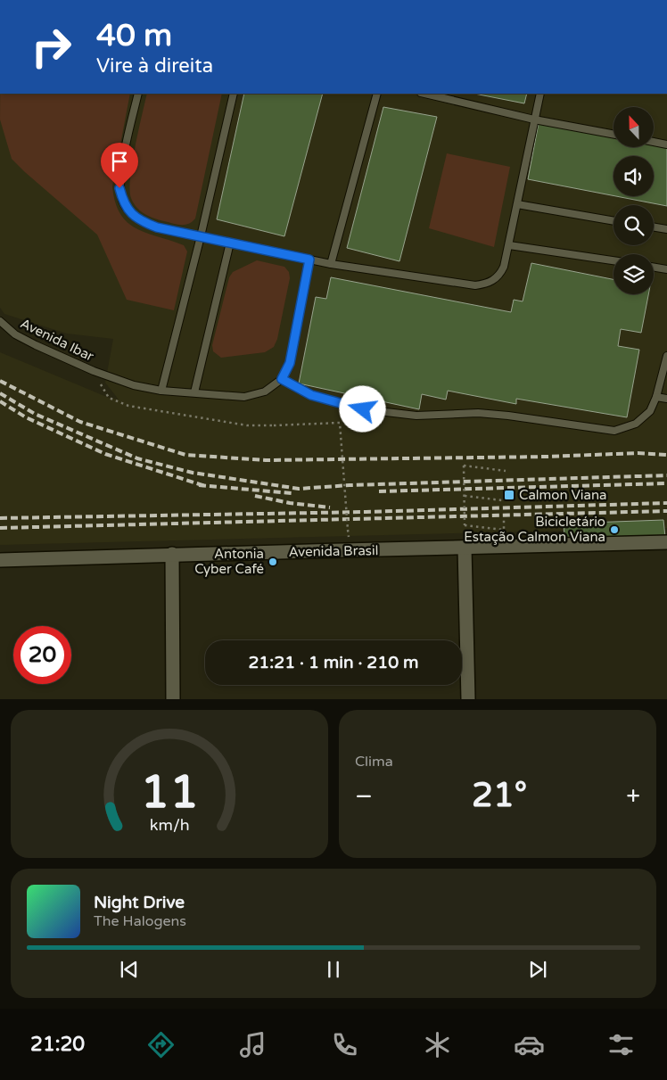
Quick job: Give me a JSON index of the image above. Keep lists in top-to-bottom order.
{
  "streets": {
    "main road": ["Avenida Brasil"],
    "lane": ["Avenida Ibar"]
  },
  "places": {
    "transit": ["Calmon Viana"],
    "other": ["Bicicletário Estação Calmon Viana", "Antonia Cyber Café"]
  },
  "north": "top",
  "page": {
    "turn": ["40 m", "Vire à direita"],
    "limit": "20",
    "trip": "21:21 · 1 min · 210 m",
    "tile": "Clima",
    "heat": ["−", "21°", "+"],
    "song": ["Night Drive", "The Halogens"],
    "tabs": "21:20",
    "gauge": ["11", "km/h"]
  }
}
